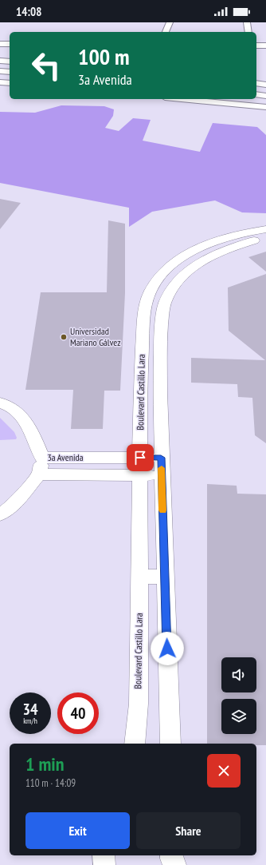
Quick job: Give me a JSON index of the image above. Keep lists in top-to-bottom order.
{
  "streets": {
    "street": ["Boulevard Castillo Lara", "3a Avenida"]
  },
  "crossings": [
    ["Boulevard Castillo Lara", "3a Avenida"]
  ],
  "places": ["Universidad Mariano Gálvez"],
  "page": {
    "status": "14:08",
    "turn": ["100 m", "3a Avenida"],
    "speed": "34 km/h",
    "limit": "40",
    "heading": ["1 min", "110 m · 14:09"],
    "buttons": ["Exit", "Share"]
  }
}
